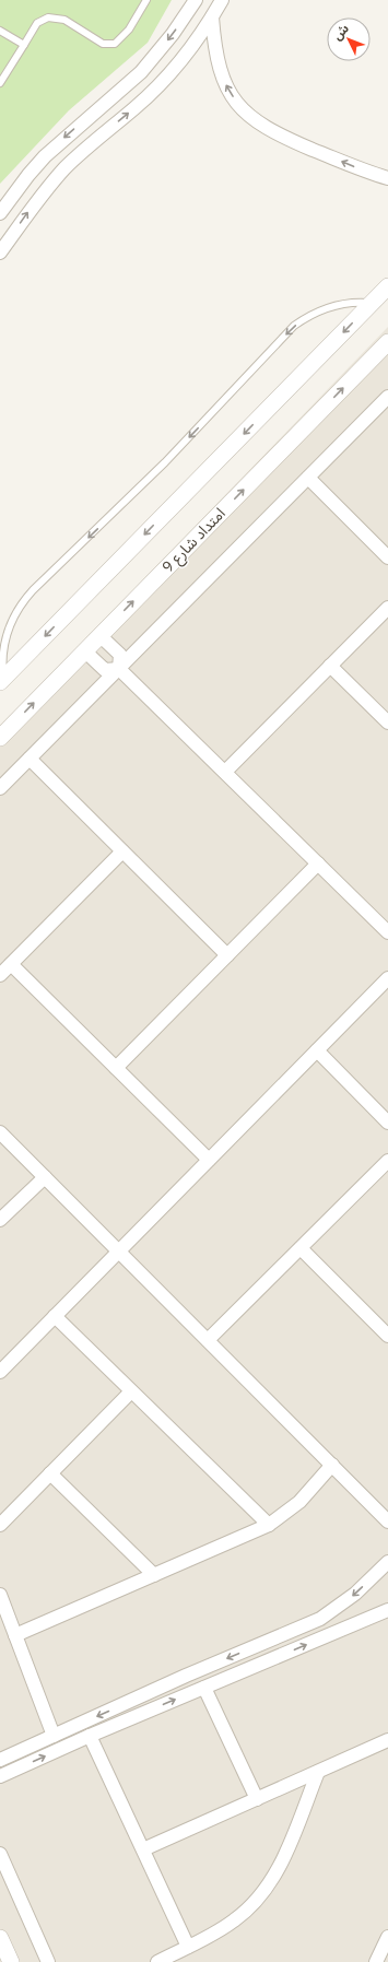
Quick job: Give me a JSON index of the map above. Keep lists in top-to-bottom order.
{
  "streets": {
    "street": ["امتداد شارع 9"]
  },
  "north": "top left"
}
